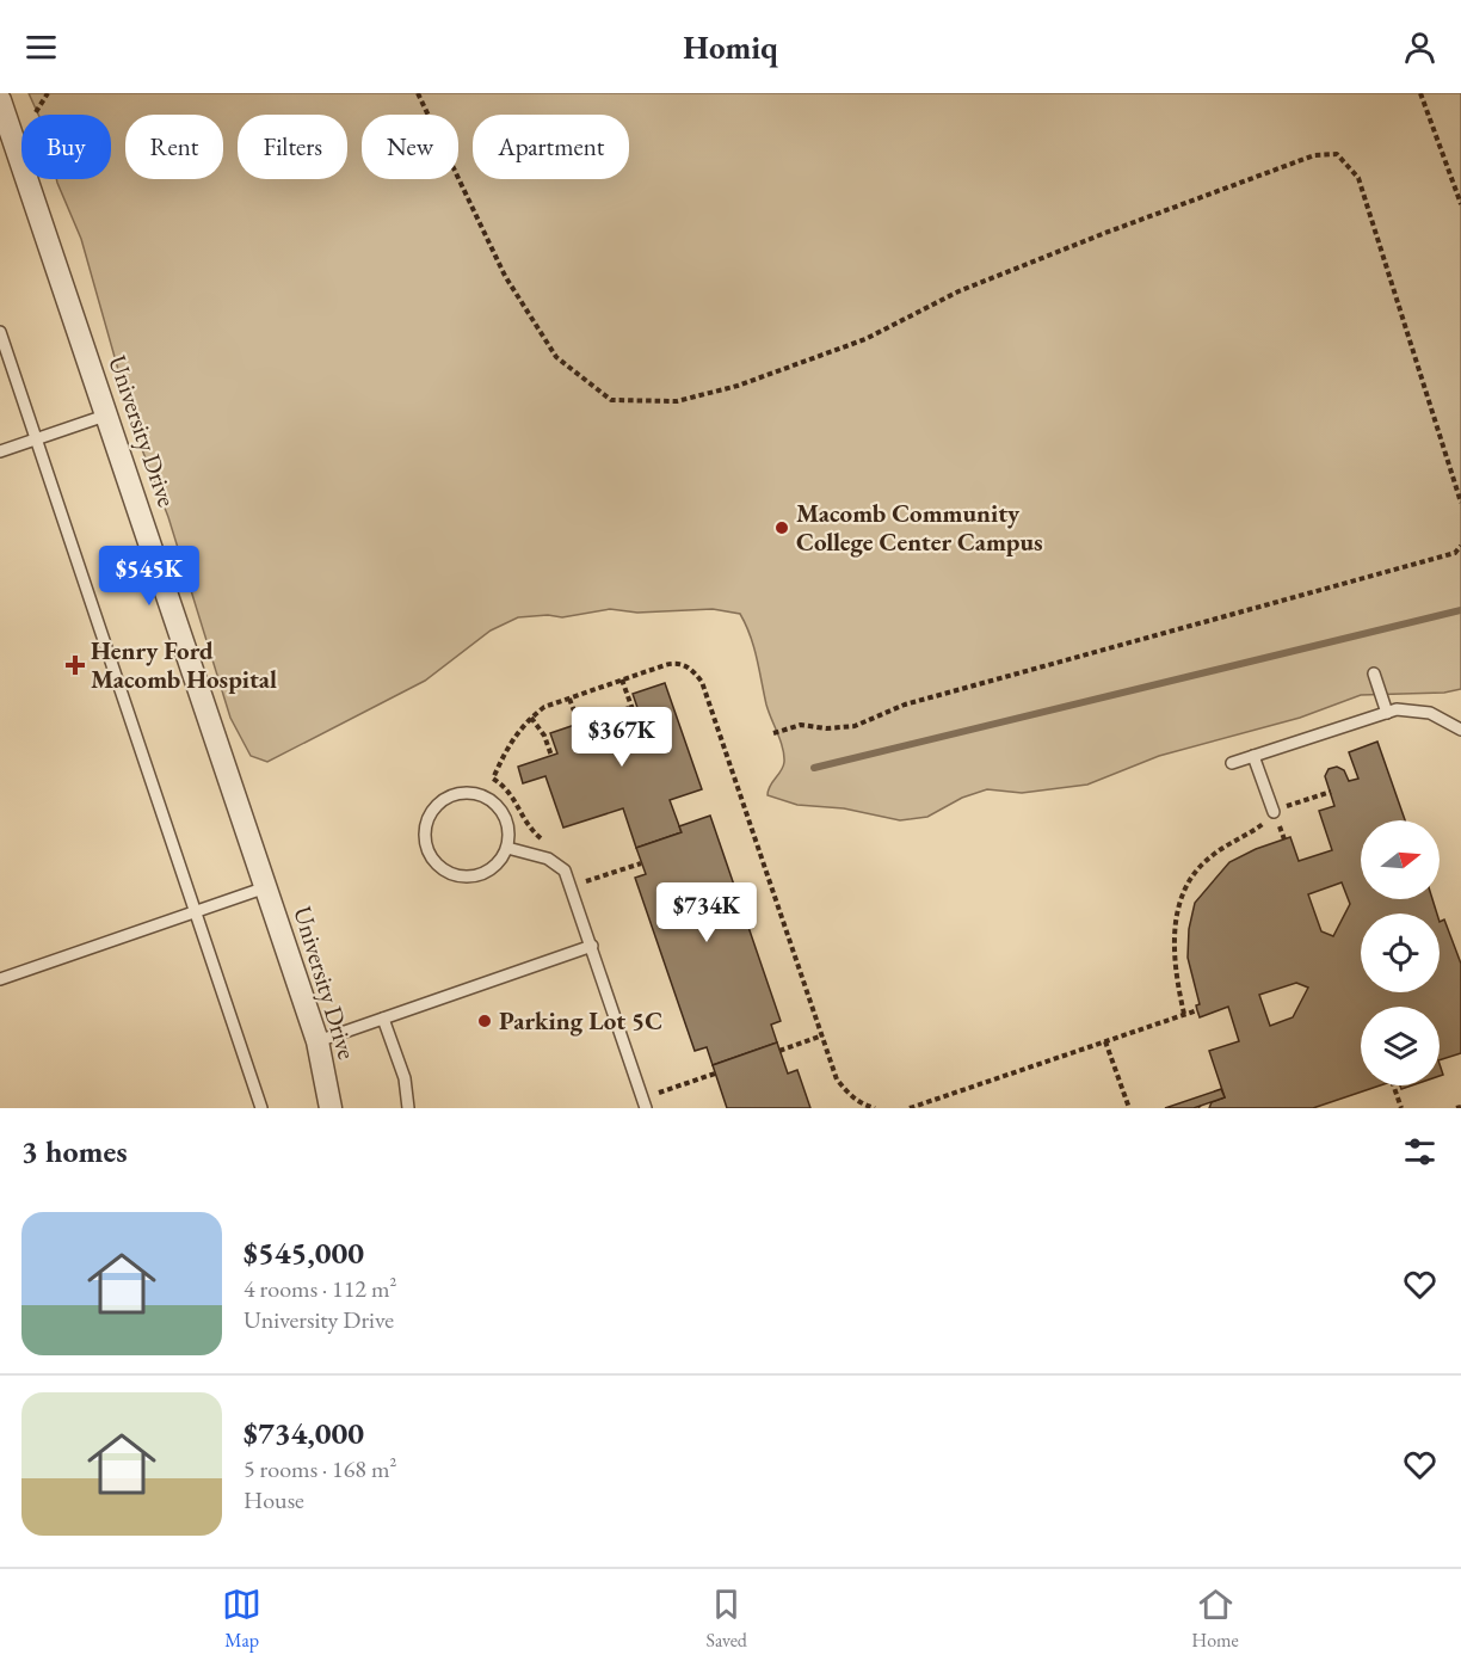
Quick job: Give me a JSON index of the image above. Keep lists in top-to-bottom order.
{
  "streets": {
    "street": ["University Drive"]
  },
  "places": {
    "other": ["Macomb Community College Center Campus", "Parking Lot 5C"],
    "health": ["Henry Ford Macomb Hospital"]
  },
  "north": "right",
  "page": {
    "header": "Homiq",
    "chip": [
      "Buy",
      "Rent",
      "Filters",
      "New",
      "Apartment"
    ],
    "price": ["$545K", "$367K", "$734K"],
    "heading": "3 homes",
    "list": [
      {
        "name": "$545,000",
        "note": "4 rooms · 112 m² · University Drive"
      },
      {
        "name": "$734,000",
        "note": "5 rooms · 168 m² · House"
      }
    ],
    "tabs": ["Map", "Saved", "Home"]
  }
}
